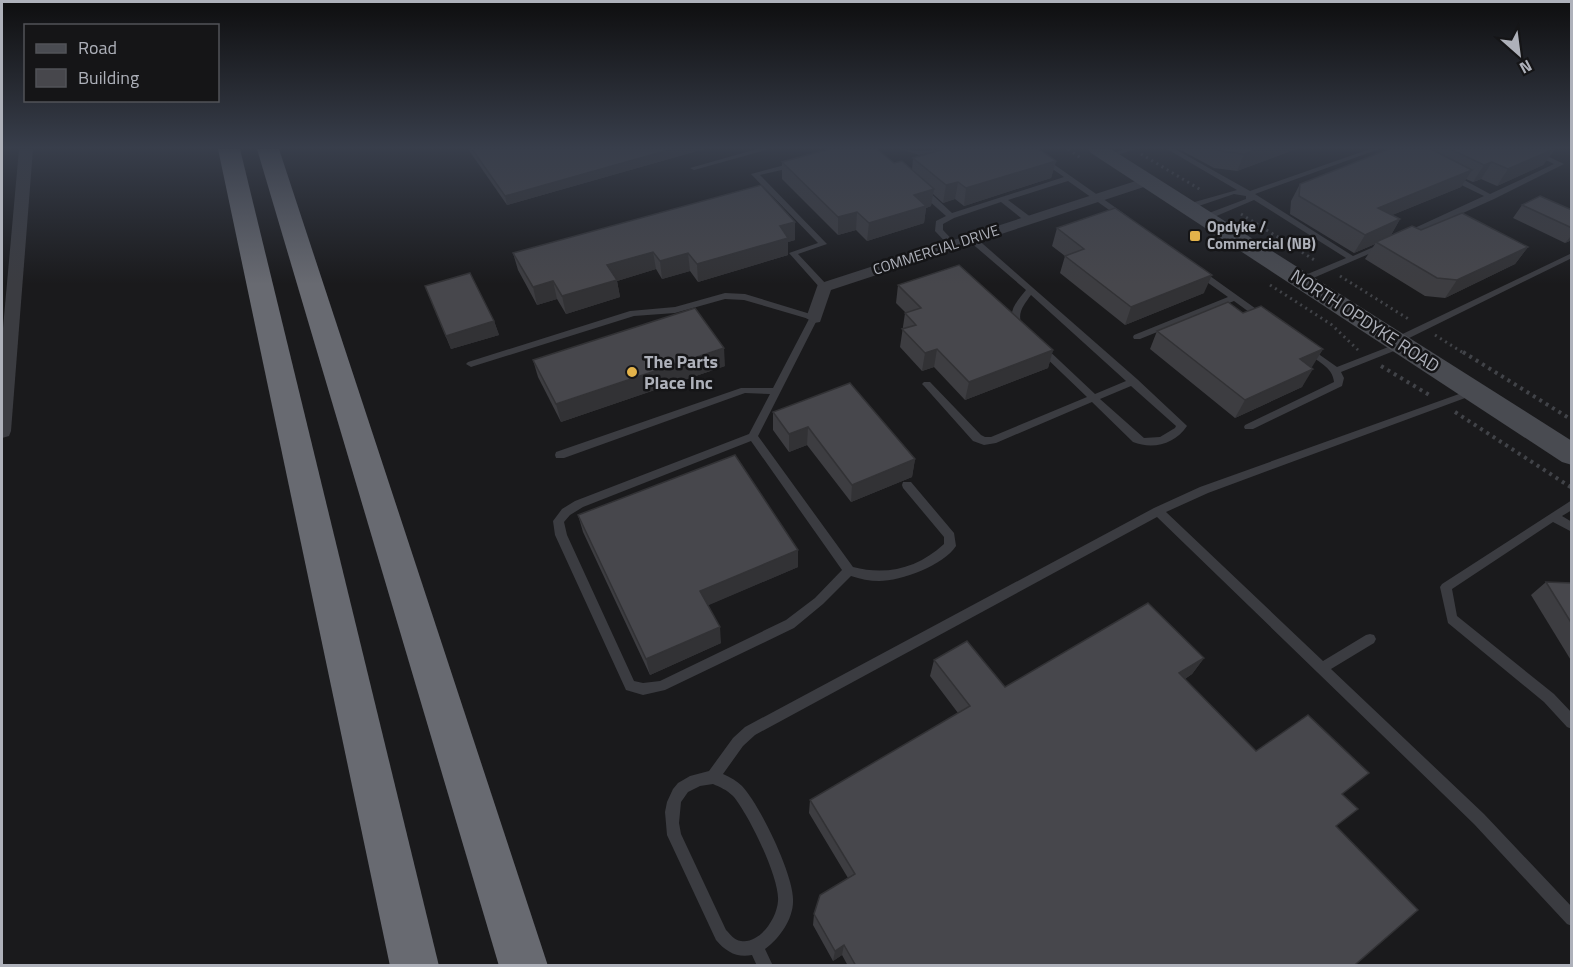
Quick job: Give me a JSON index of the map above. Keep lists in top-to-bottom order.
{
  "streets": {
    "main road": ["NORTH OPDYKE ROAD"],
    "street": ["COMMERCIAL DRIVE"]
  },
  "places": {
    "transit": ["Opdyke / Commercial (NB)"],
    "other": ["The Parts Place Inc"]
  },
  "legend": ["Road", "Building"],
  "north": "bottom right"
}
